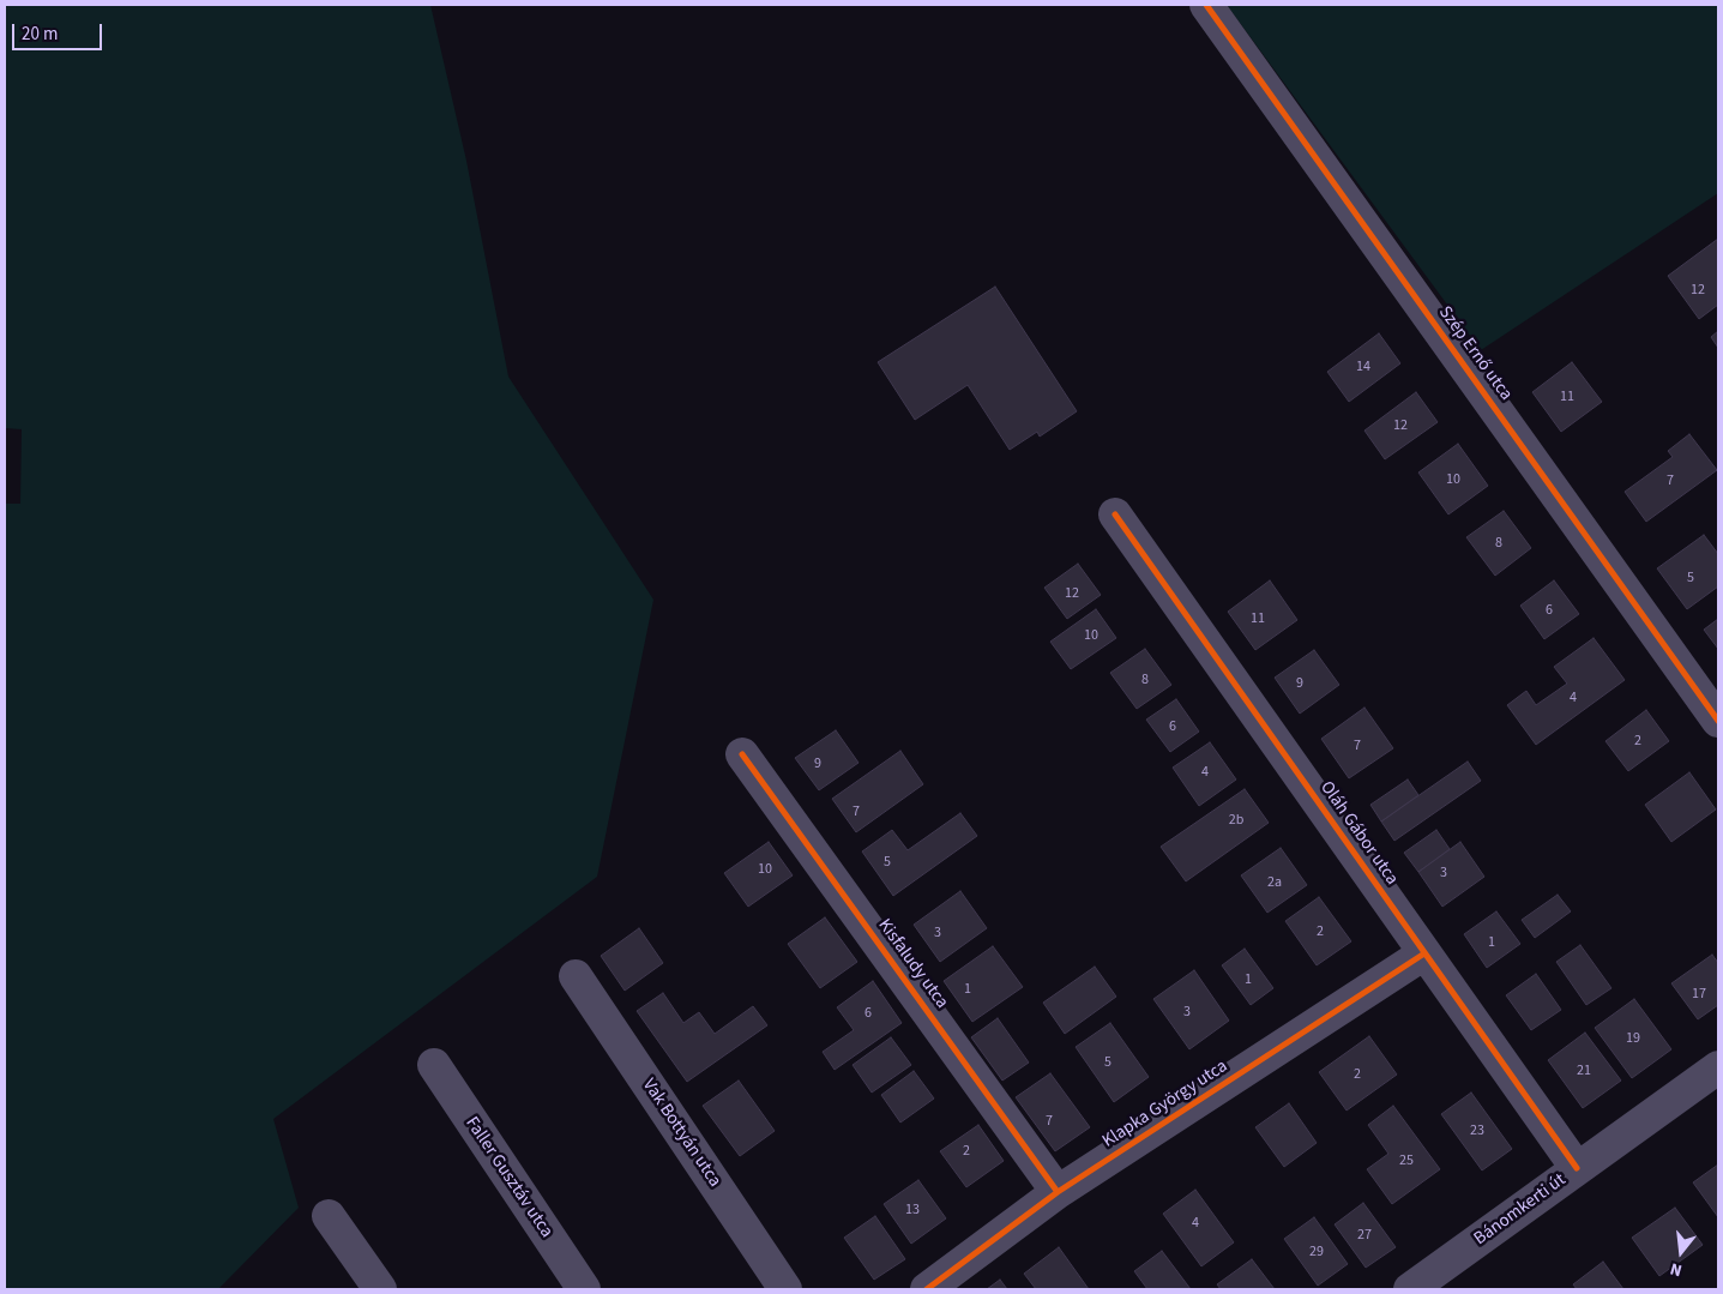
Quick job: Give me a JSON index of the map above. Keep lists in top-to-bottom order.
{
  "streets": {
    "street": [
      "Szép Ernő utca",
      "Oláh Gábor utca",
      "Kisfaludy utca",
      "Klapka György utca",
      "Vak Bottyán utca",
      "Faller Gusztáv utca",
      "Bánomkerti út"
    ]
  },
  "crossings": [
    ["Oláh Gábor utca", "Klapka György utca"],
    ["Oláh Gábor utca", "Bánomkerti út"],
    ["Kisfaludy utca", "Klapka György utca"]
  ],
  "house_numbers": [
    "12",
    "14",
    "11",
    "12",
    "10",
    "7",
    "8",
    "5",
    "12",
    "6",
    "11",
    "10",
    "8",
    "9",
    "4",
    "6",
    "2",
    "7",
    "9",
    "4",
    "7",
    "2b",
    "5",
    "10",
    "3",
    "2a",
    "2",
    "3",
    "1",
    "1",
    "1",
    "17",
    "3",
    "6",
    "19",
    "5",
    "21",
    "2",
    "7",
    "23",
    "2",
    "25",
    "13",
    "4",
    "27",
    "29"
  ],
  "scale_bar": "20 m",
  "north": "bottom"
}
